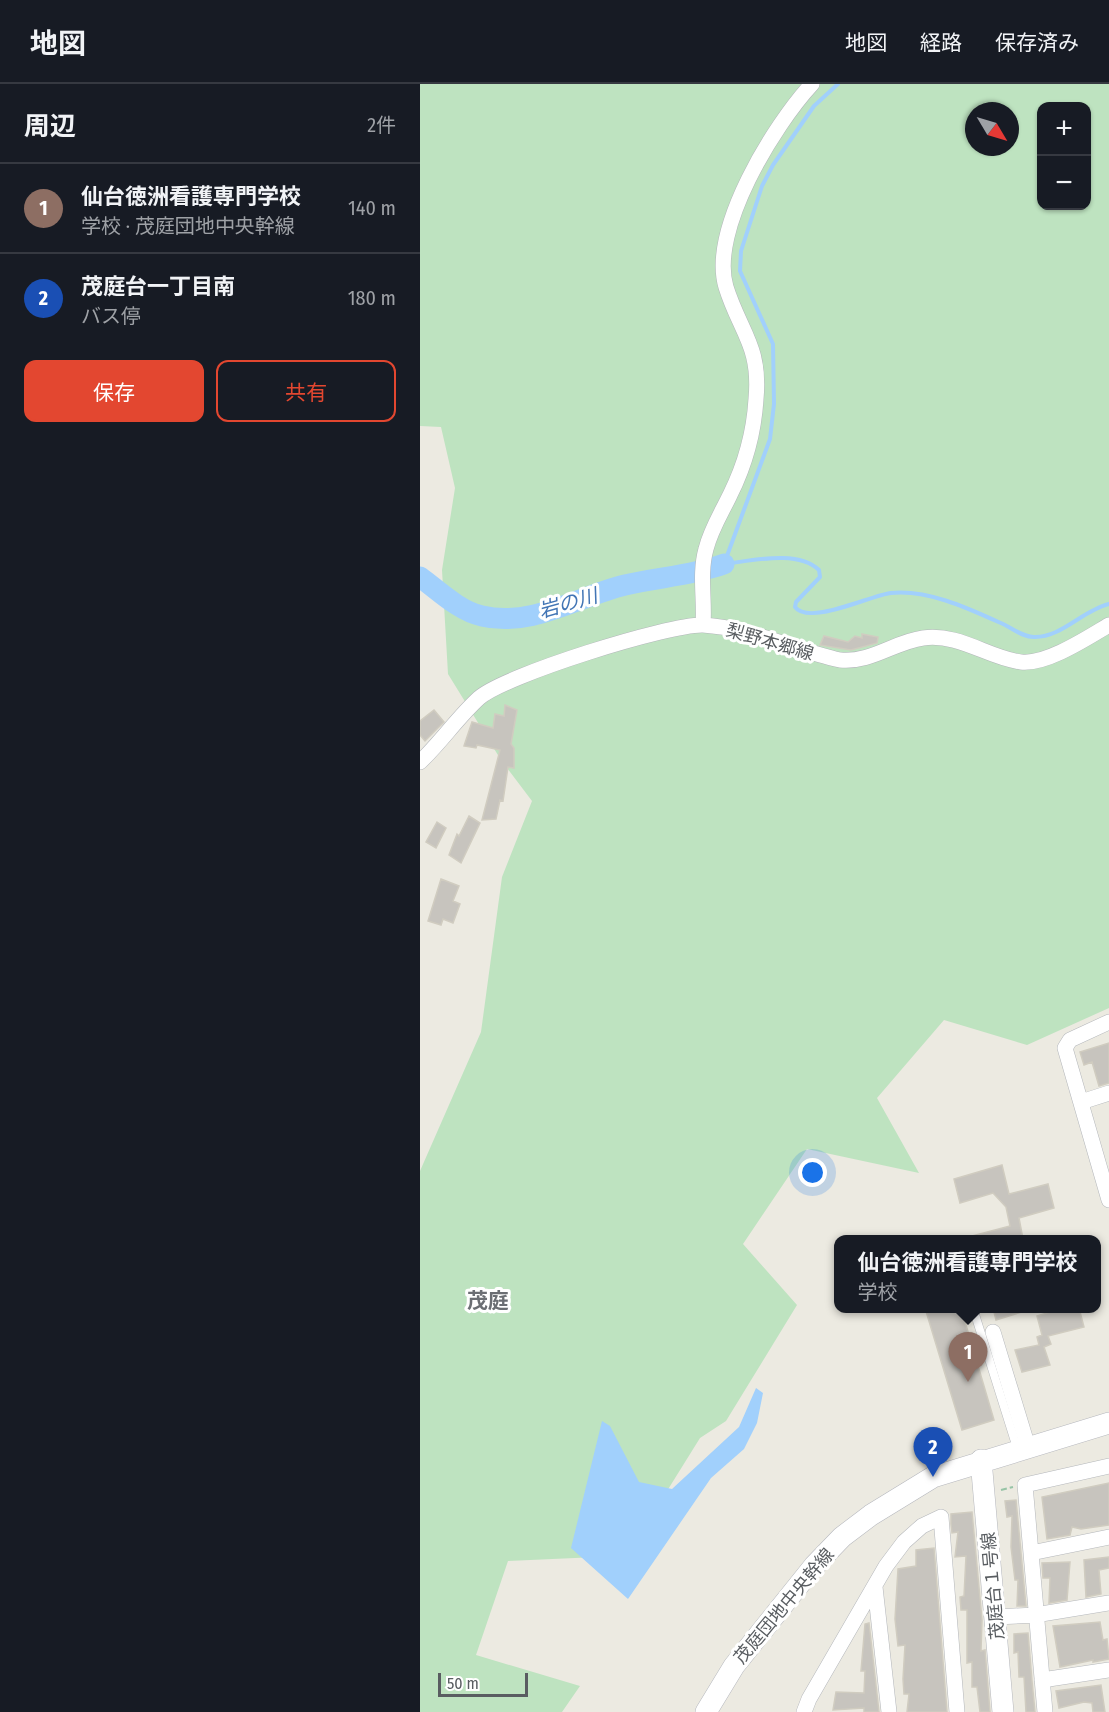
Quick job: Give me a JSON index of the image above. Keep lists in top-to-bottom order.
{
  "streets": {
    "street": ["梨野本郷線", "茂庭台１号線", "茂庭団地中央幹線"]
  },
  "crossings": [
    ["茂庭台１号線", "茂庭団地中央幹線"]
  ],
  "districts": ["茂庭"],
  "water": ["岩の川"],
  "scale_bar": "50 m",
  "north": "bottom right",
  "page": {
    "header": "地図",
    "nav": ["地図", "経路", "保存済み"],
    "heading": ["周辺", "2件"],
    "map_buttons": ["+", "−"],
    "list": [
      {
        "mark": "1",
        "name": "仙台徳洲看護専門学校",
        "note": "学校 · 茂庭団地中央幹線",
        "value": "140 m"
      },
      {
        "mark": "2",
        "name": "茂庭台一丁目南",
        "note": "バス停",
        "value": "180 m"
      }
    ],
    "buttons": ["保存", "共有"],
    "popup": ["仙台徳洲看護専門学校", "学校"],
    "pins": ["1", "2"],
    "scale": "50 m"
  }
}
